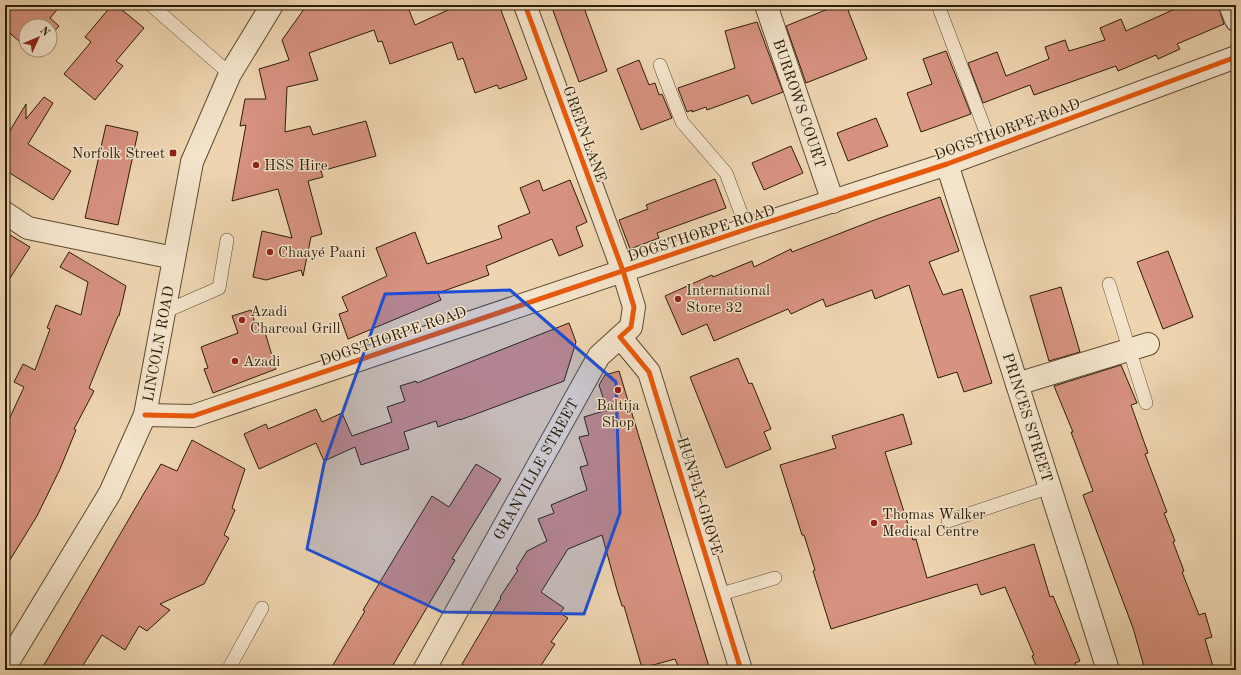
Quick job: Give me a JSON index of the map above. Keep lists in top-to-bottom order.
{
  "streets": {
    "street": [
      "BURROWS COURT",
      "DOGSTHORPE ROAD",
      "GREEN LANE",
      "LINCOLN ROAD",
      "PRINCES STREET",
      "GRANVILLE STREET",
      "HUNTLY GROVE"
    ]
  },
  "crossings": [
    ["BURROWS COURT", "DOGSTHORPE ROAD"],
    ["DOGSTHORPE ROAD", "GREEN LANE"],
    ["DOGSTHORPE ROAD", "LINCOLN ROAD"],
    ["DOGSTHORPE ROAD", "PRINCES STREET"],
    ["DOGSTHORPE ROAD", "GRANVILLE STREET"],
    ["GREEN LANE", "GRANVILLE STREET"],
    ["GRANVILLE STREET", "HUNTLY GROVE"]
  ],
  "places": {
    "transit": ["Norfolk Street"],
    "other": [
      "HSS Hire",
      "Chaayé Paani",
      "International Store 32",
      "Azadi Charcoal Grill",
      "Azadi",
      "Baltija Shop",
      "Thomas Walker Medical Centre"
    ]
  },
  "north": "top right"
}
